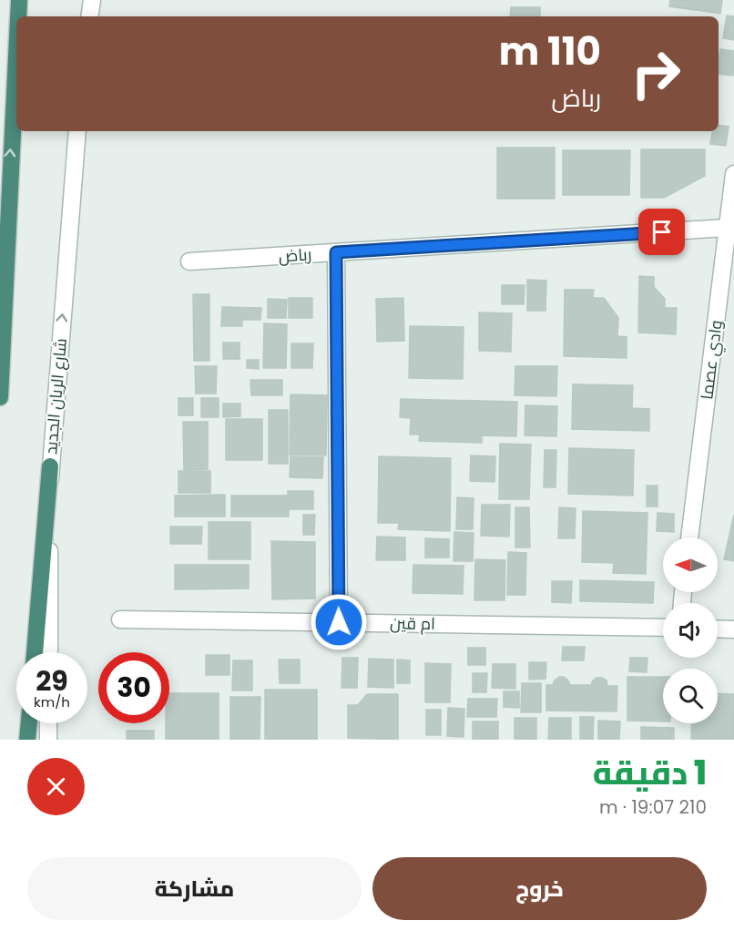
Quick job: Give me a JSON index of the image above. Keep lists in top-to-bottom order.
{
  "streets": {
    "street": [
      "رباض",
      "وادي عصما",
      "شارع الريان الجديد",
      "ام قين"
    ]
  },
  "crossings": [
    ["رباض", "وادي عصما"]
  ],
  "one_way": ["شارع الريان الجديد"],
  "north": "left",
  "page": {
    "turn": ["110 m", "رباض"],
    "speed": "29 km/h",
    "limit": "30",
    "heading": ["1 دقيقة", "210 m · 19:07"],
    "buttons": ["خروج", "مشاركة"]
  }
}
